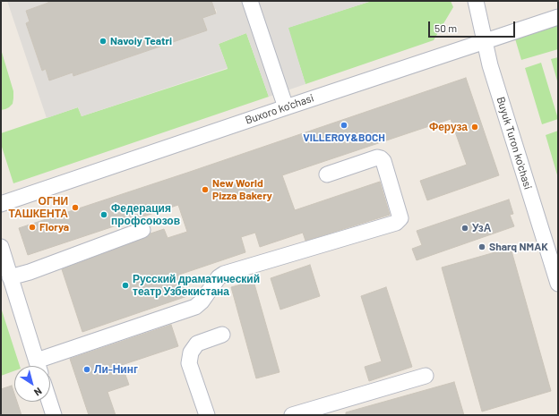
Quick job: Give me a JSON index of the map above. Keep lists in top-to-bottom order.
{
  "streets": {
    "street": ["Buxoro ko'chasi", "Buyuk Turon ko'chasi"]
  },
  "crossings": [
    ["Buxoro ko'chasi", "Buyuk Turon ko'chasi"]
  ],
  "places": [
    "Navoiy Teatri",
    "VILLEROY&BOCH",
    "Феруза",
    "New World Pizza Bakery",
    "ОГНИ ТАШКЕНТА",
    "Федерация профсоюзов",
    "Florya",
    "УзА",
    "Sharq NMAK",
    "Русский драматический театр Узбекистана",
    "Ли-Нинг"
  ],
  "scale_bar": "50 m",
  "north": "bottom right"
}
